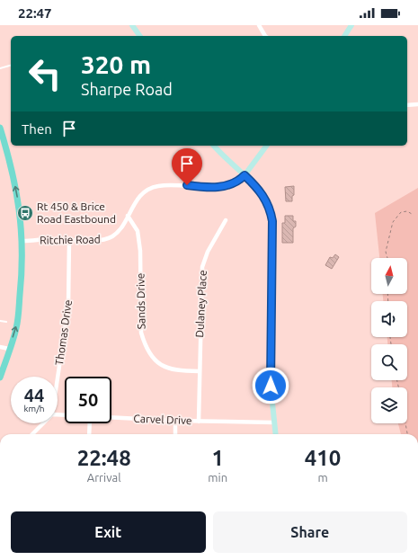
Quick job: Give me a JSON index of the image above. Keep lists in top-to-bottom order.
{
  "streets": {
    "street": [
      "Ritchie Road",
      "Sands Drive",
      "Dulaney Place",
      "Thomas Drive",
      "Carvel Drive"
    ]
  },
  "crossings": [
    ["Ritchie Road", "Sands Drive"],
    ["Ritchie Road", "Thomas Drive"],
    ["Sands Drive", "Dulaney Place"],
    ["Dulaney Place", "Carvel Drive"]
  ],
  "places": {
    "bus stop": ["Rt 450 & Brice Road Eastbound"]
  },
  "north": "top",
  "page": {
    "status": "22:47",
    "turn": ["320 m", "Sharpe Road"],
    "then": "Then",
    "speed": "44 km/h",
    "limit": "50",
    "eta": [
      "22:48",
      "Arrival",
      "1",
      "min",
      "410",
      "m"
    ],
    "buttons": ["Exit", "Share"]
  }
}
